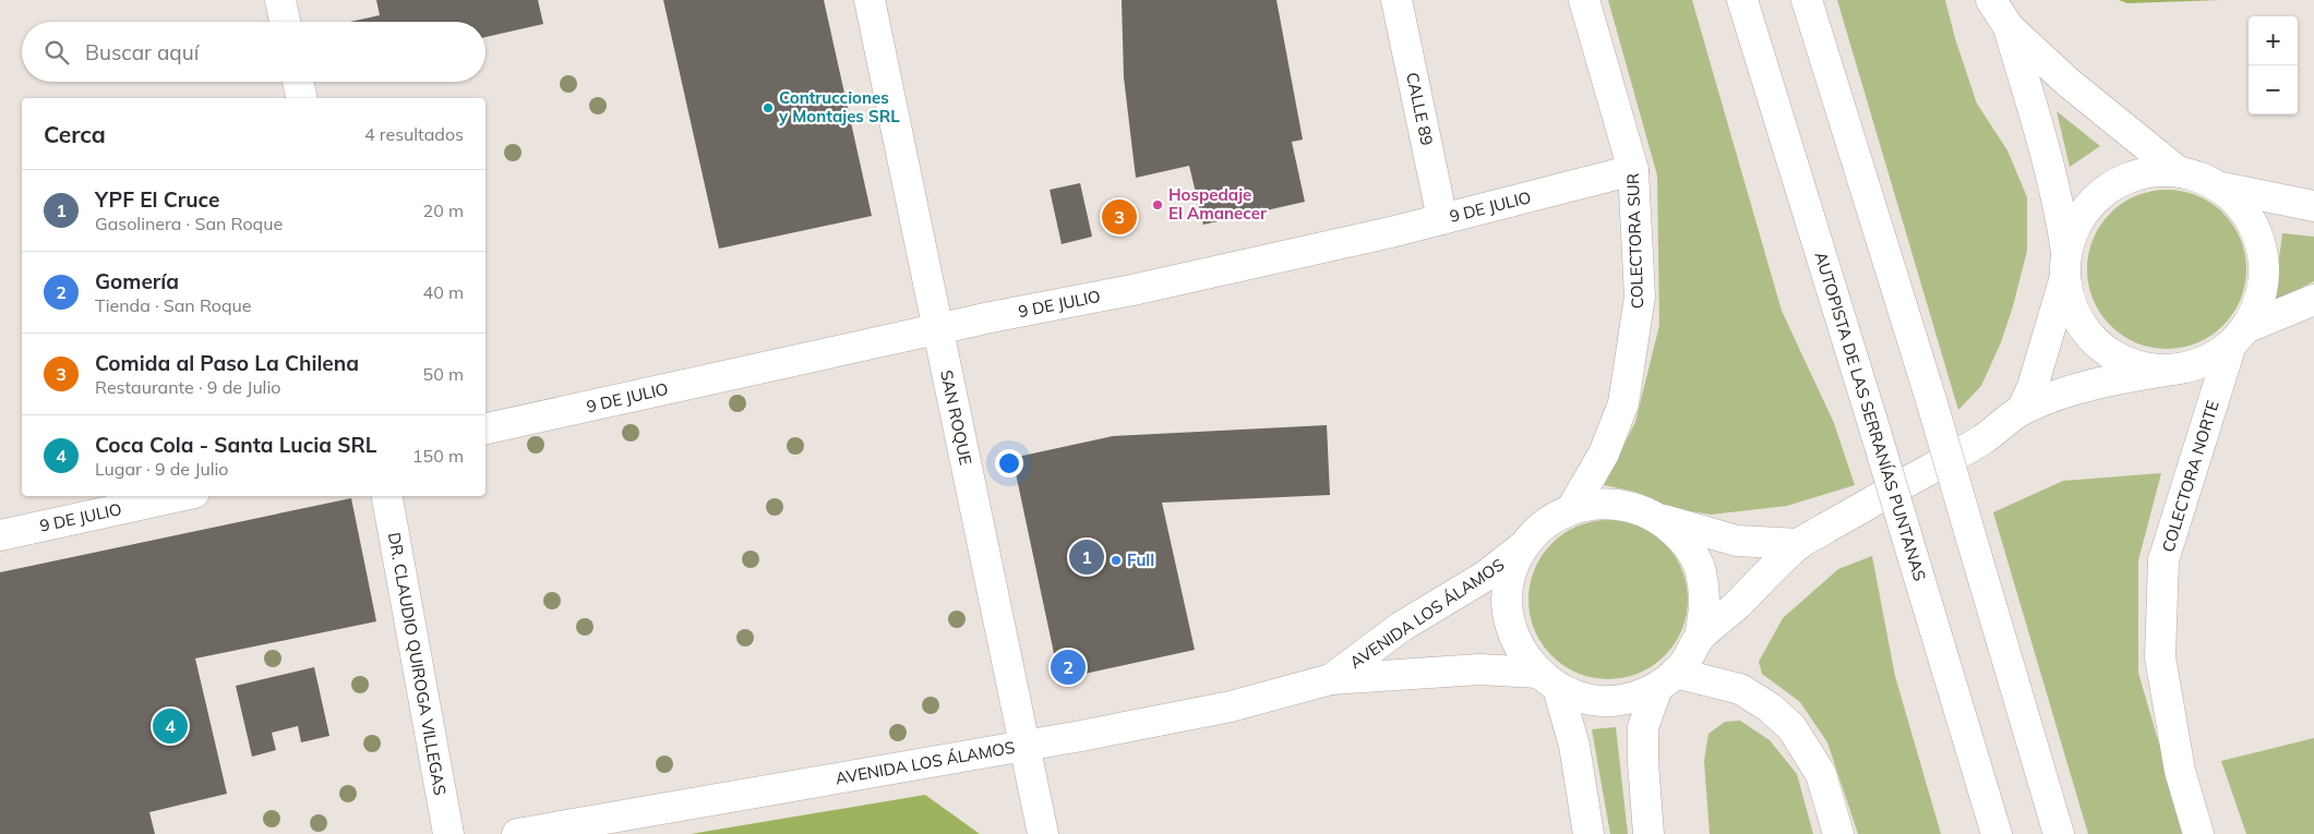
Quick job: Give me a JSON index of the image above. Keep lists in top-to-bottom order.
{
  "streets": {
    "main road": [
      "CALLE 89",
      "9 DE JULIO",
      "COLECTORA SUR",
      "AUTOPISTA DE LAS SERRANÍAS PUNTANAS",
      "SAN ROQUE",
      "COLECTORA NORTE",
      "AVENIDA LOS ÁLAMOS",
      "DR. CLAUDIO QUIROGA VILLEGAS"
    ]
  },
  "crossings": [
    ["CALLE 89", "9 DE JULIO"],
    ["9 DE JULIO", "COLECTORA SUR"],
    ["9 DE JULIO", "SAN ROQUE"],
    ["SAN ROQUE", "AVENIDA LOS ÁLAMOS"]
  ],
  "places": ["Contrucciones y Montajes SRL", "Hospedaje El Amanecer", "Full"],
  "page": {
    "map_buttons": ["+", "−"],
    "search": "Buscar aquí",
    "heading": ["Cerca", "4 resultados"],
    "list": [
      {
        "mark": "1",
        "name": "YPF El Cruce",
        "note": "Gasolinera · San Roque",
        "value": "20 m"
      },
      {
        "mark": "2",
        "name": "Gomería",
        "note": "Tienda · San Roque",
        "value": "40 m"
      },
      {
        "mark": "3",
        "name": "Comida al Paso La Chilena",
        "note": "Restaurante · 9 de Julio",
        "value": "50 m"
      },
      {
        "mark": "4",
        "name": "Coca Cola - Santa Lucia SRL",
        "note": "Lugar · 9 de Julio",
        "value": "150 m"
      }
    ],
    "pins": [
      "3",
      "1",
      "2",
      "4"
    ]
  }
}
